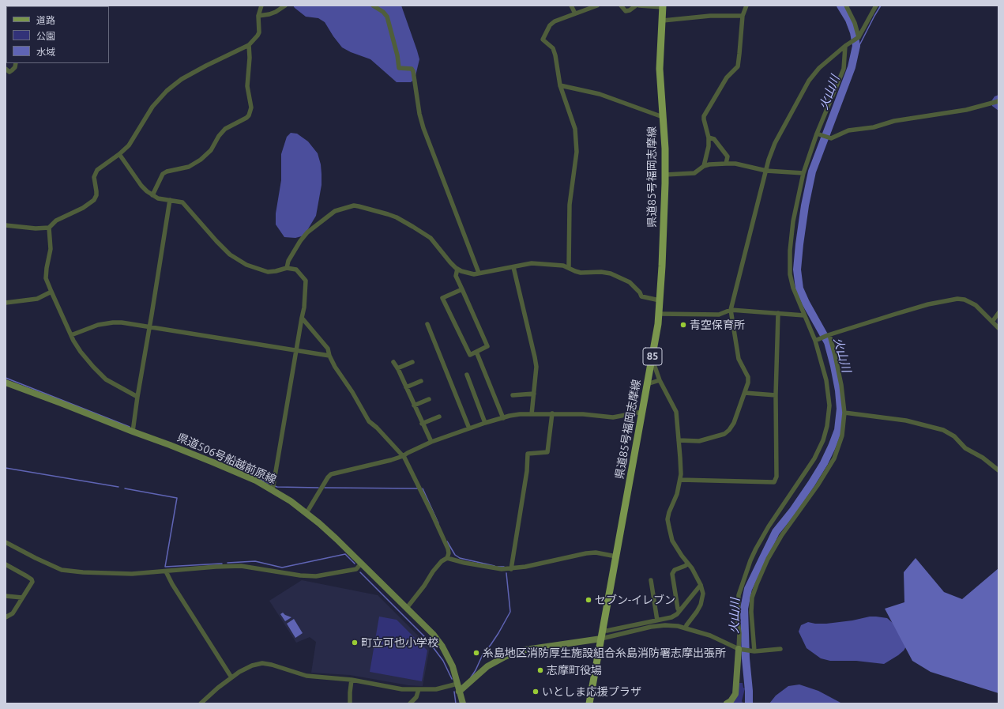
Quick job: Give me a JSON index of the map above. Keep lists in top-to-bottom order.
{
  "streets": {
    "main road": ["県道85号福岡志摩線", "85", "県道506号船越前原線"]
  },
  "water": ["火山川"],
  "places": [
    "青空保育所",
    "セブン-イレブン",
    "町立可也小学校",
    "糸島地区消防厚生施設組合糸島消防署志摩出張所",
    "志摩町役場",
    "いとしま応援プラザ"
  ],
  "legend": ["道路", "公園", "水域"]
}
